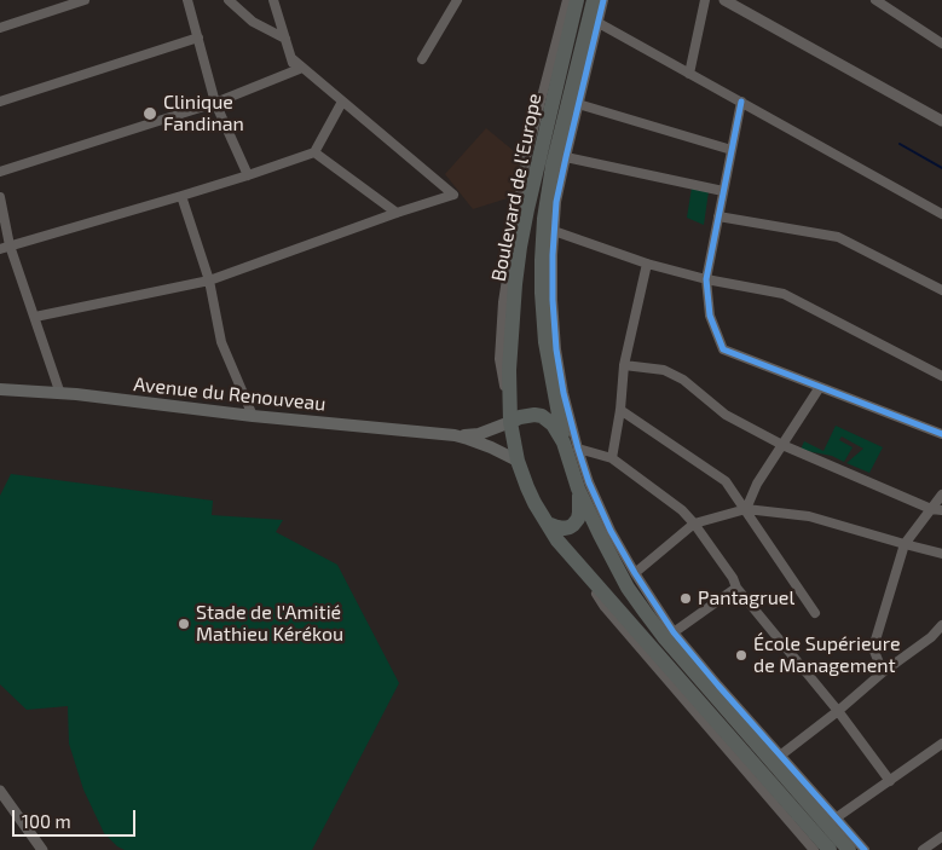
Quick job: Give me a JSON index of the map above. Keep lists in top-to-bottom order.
{
  "streets": {
    "highway": ["Boulevard de l’Europe"],
    "main road": ["Avenue du Renouveau"]
  },
  "crossings": [
    ["Boulevard de l’Europe", "Avenue du Renouveau"]
  ],
  "places": [
    "Clinique Fandinan",
    "Pantagruel",
    "Stade de l'Amitié Mathieu Kérékou",
    "École Supérieure de Management"
  ],
  "scale_bar": "100 m"
}
